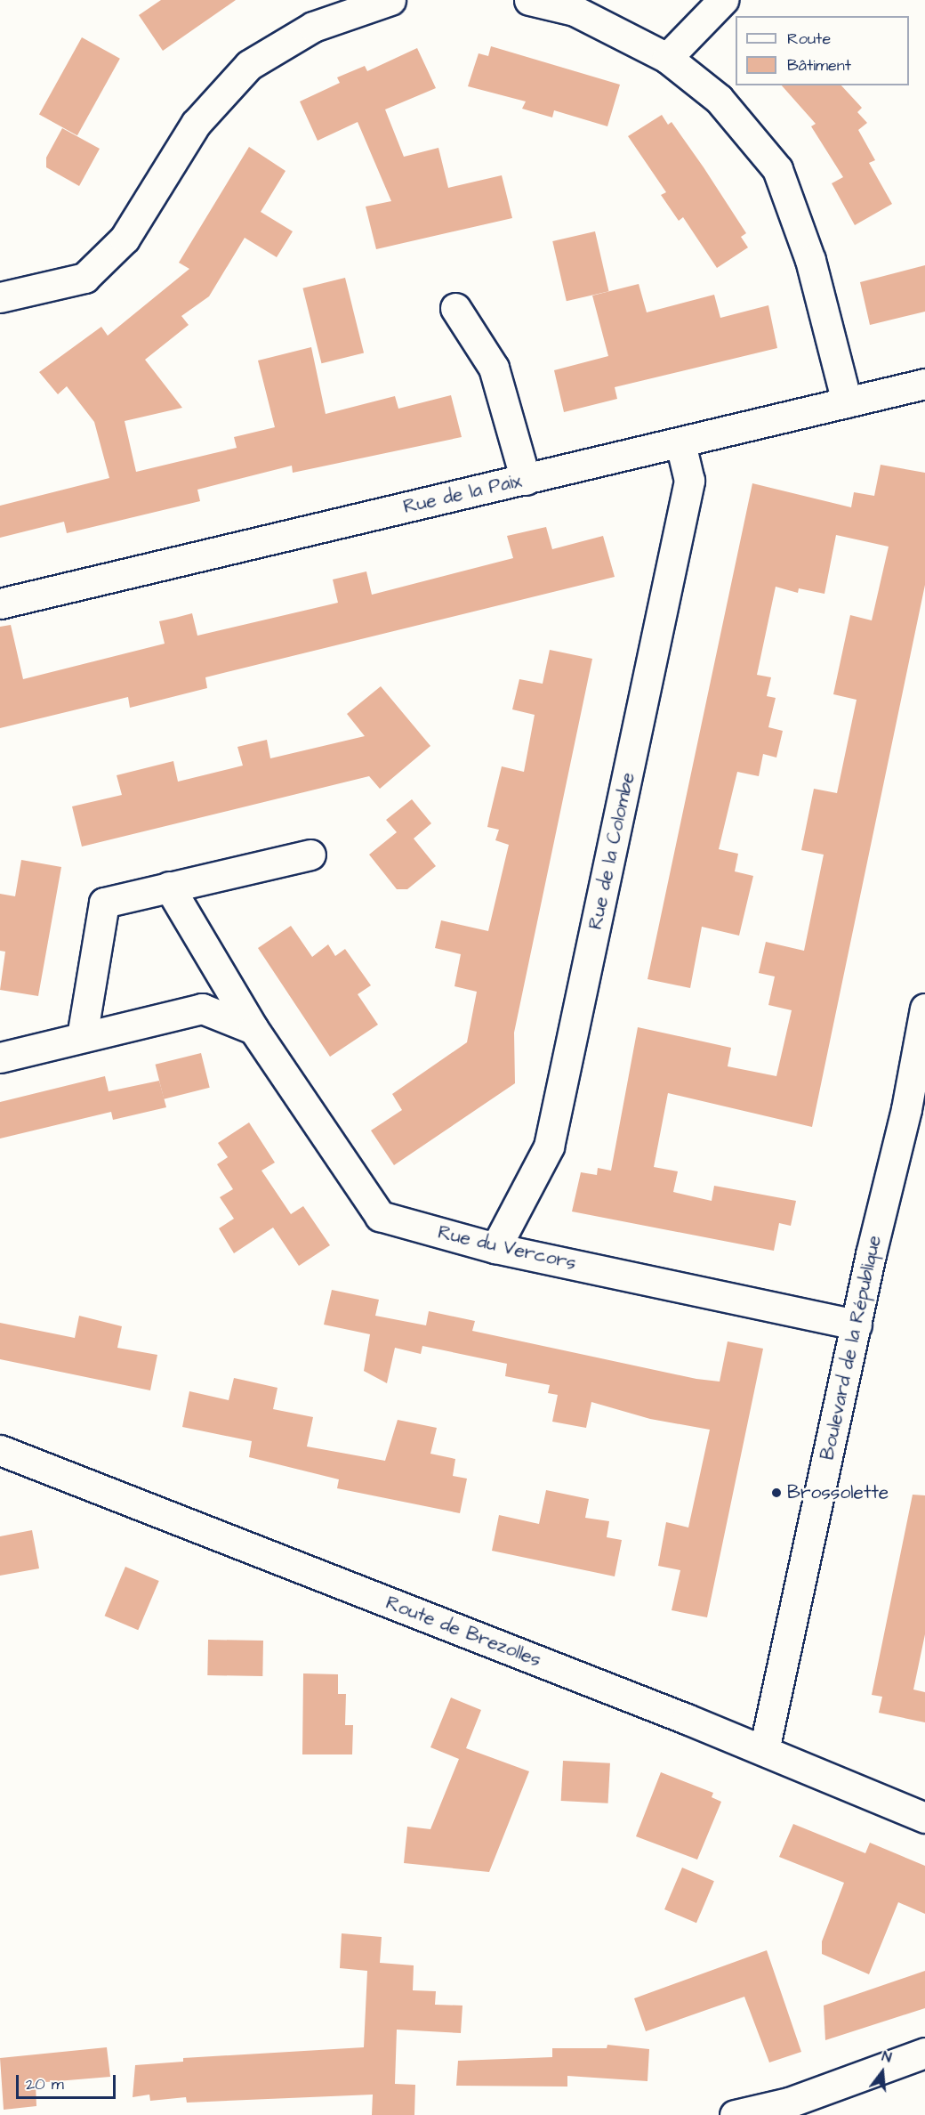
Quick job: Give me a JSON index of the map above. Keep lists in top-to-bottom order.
{
  "streets": {
    "street": [
      "Rue de la Paix",
      "Rue de la Colombe",
      "Rue du Vercors",
      "Boulevard de la République",
      "Route de Brezolles"
    ]
  },
  "crossings": [
    ["Rue de la Paix", "Rue de la Colombe"],
    ["Rue de la Colombe", "Rue du Vercors"],
    ["Rue du Vercors", "Boulevard de la République"],
    ["Boulevard de la République", "Route de Brezolles"]
  ],
  "places": ["Brossolette"],
  "legend": ["Route", "Bâtiment"],
  "scale_bar": "20 m",
  "north": "top"
}
